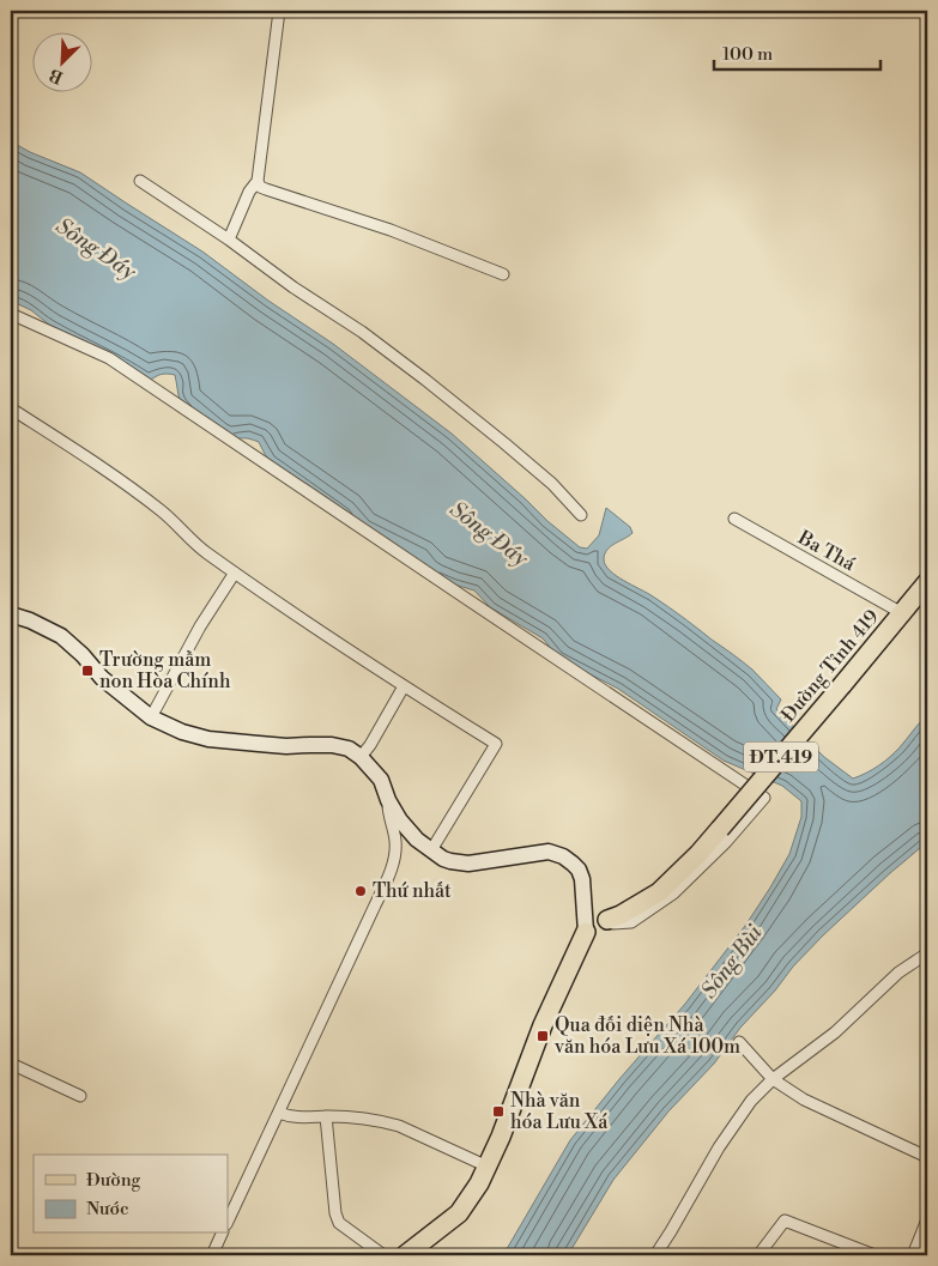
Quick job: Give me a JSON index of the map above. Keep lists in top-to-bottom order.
{
  "streets": {
    "main road": ["Đường Tỉnh 419", "ĐT.419"],
    "street": ["Ba Thá"]
  },
  "crossings": [
    ["Ba Thá", "Đường Tỉnh 419"]
  ],
  "water": ["Sông Đáy", "Sông Bùi"],
  "places": {
    "transit": ["Trường mầm non Hòa Chính", "Qua đối diện Nhà văn hóa Lưu Xá 100m", "Nhà văn hóa Lưu Xá"],
    "other": ["Thứ nhất"]
  },
  "legend": ["Đường", "Nước"],
  "scale_bar": "100 m",
  "north": "bottom left"
}
